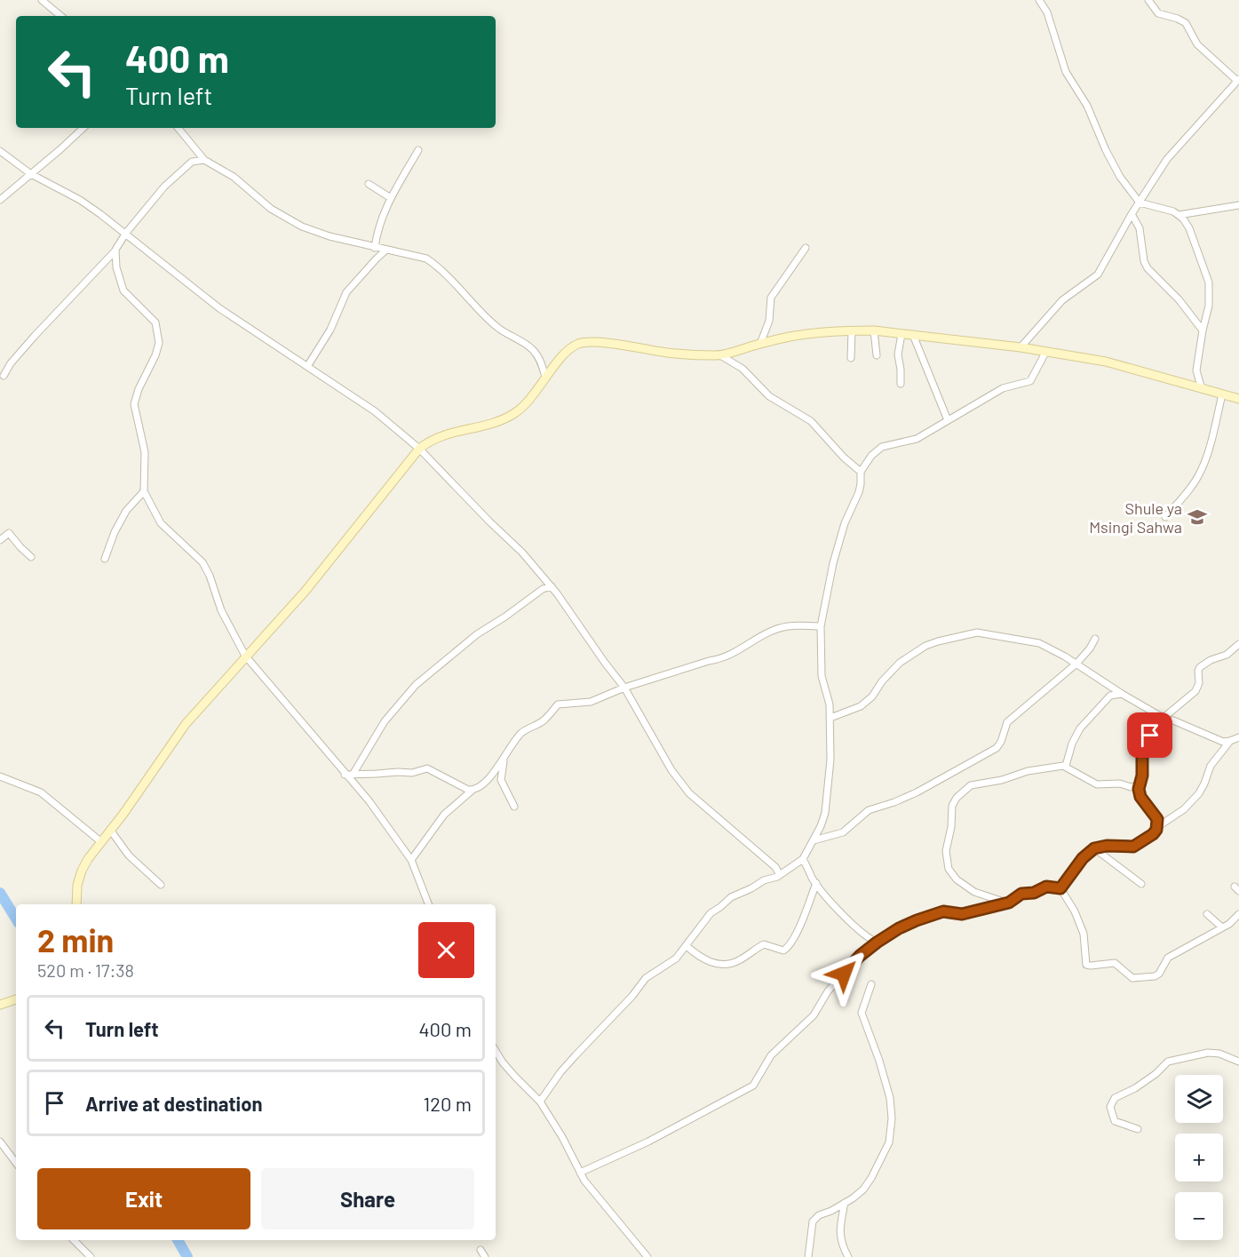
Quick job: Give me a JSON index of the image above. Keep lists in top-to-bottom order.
{
  "places": {
    "school or university": ["Shule ya Msingi Sahwa"]
  },
  "page": {
    "turn": ["400 m", "Turn left"],
    "heading": ["2 min", "520 m · 17:38"],
    "list": [
      {
        "name": "Turn left",
        "value": "400 m"
      },
      {
        "name": "Arrive at destination",
        "value": "120 m"
      }
    ],
    "map_buttons": ["+", "−"],
    "buttons": ["Exit", "Share"]
  }
}
